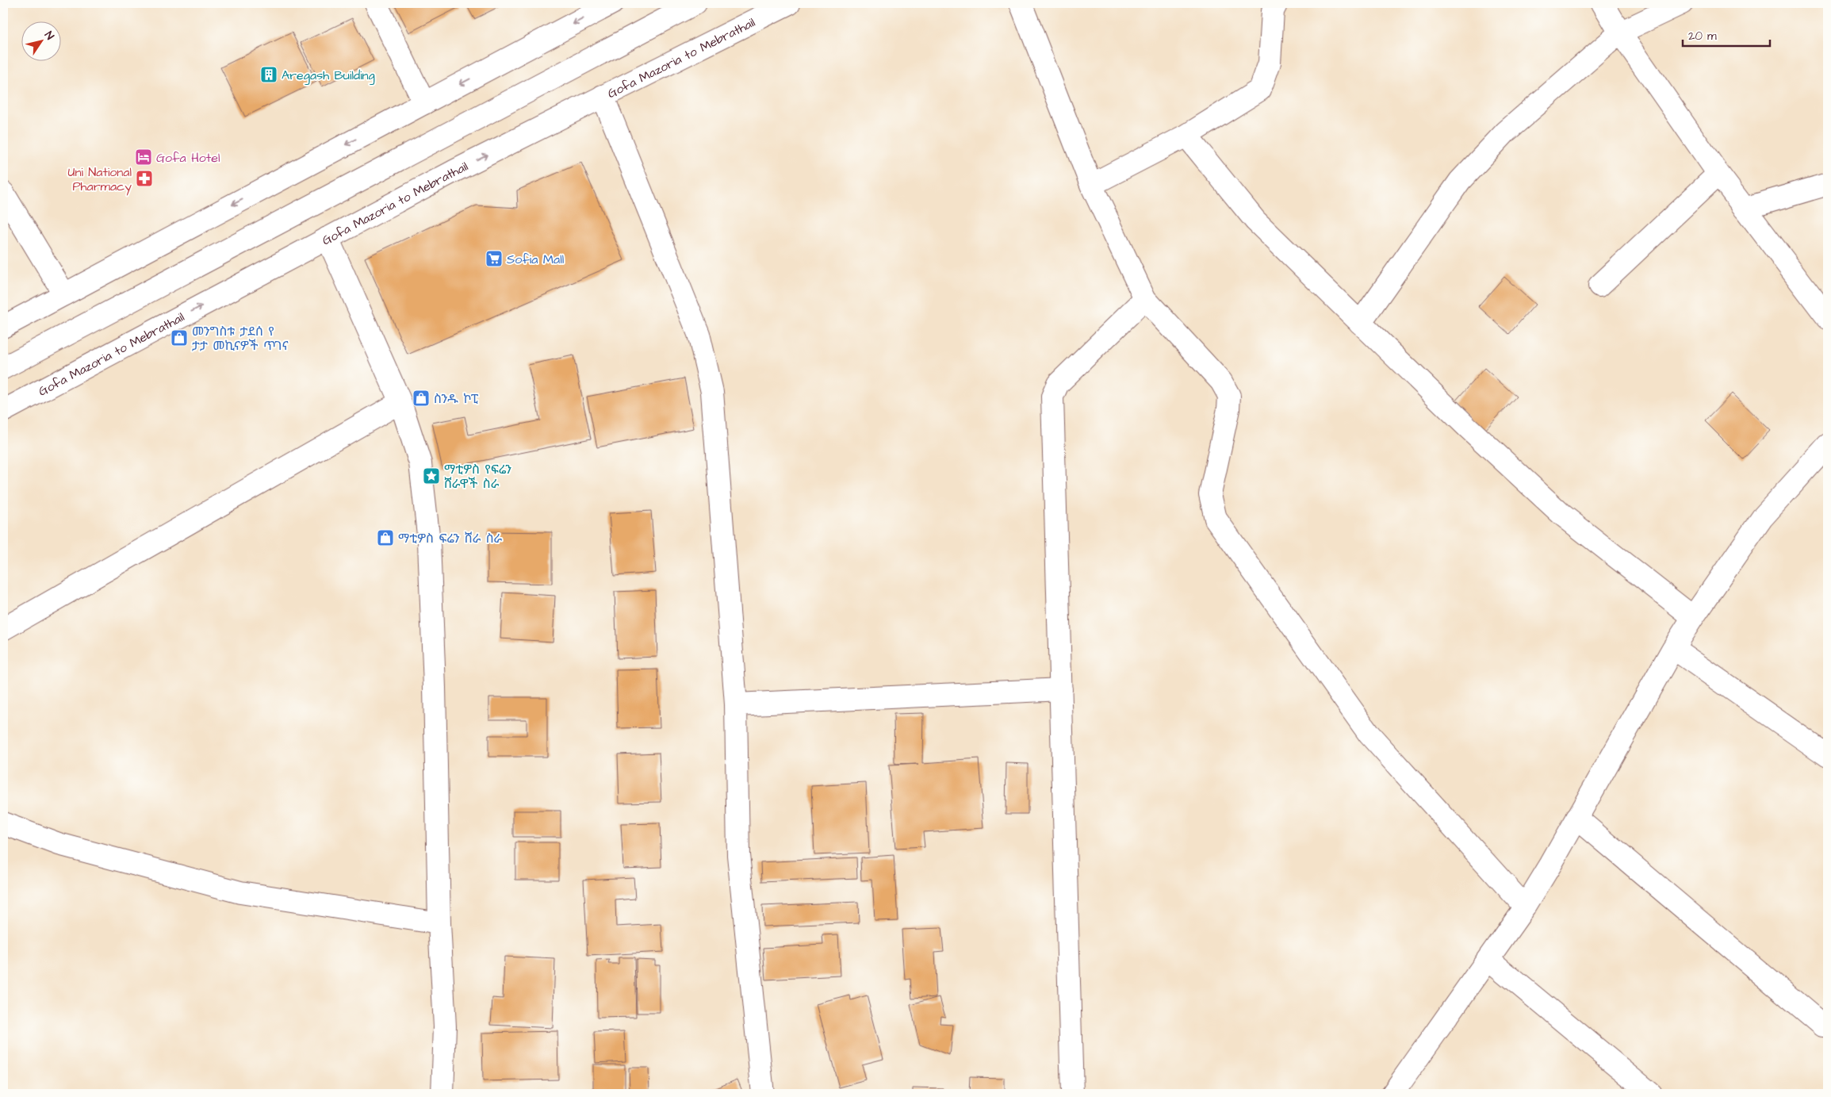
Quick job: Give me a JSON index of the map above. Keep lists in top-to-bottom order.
{
  "streets": {
    "street": ["Gofa Mazoria to Mebrathail"]
  },
  "places": {
    "building": ["Aregash Building"],
    "hotel": ["Gofa Hotel"],
    "pharmacy": ["Uni National Pharmacy"],
    "supermarket": ["Sofia Mall"],
    "shop": ["መንግስቱ ታደሰ የ ታታ መኪናዎች ጥገና", "ስንዱ ኮፒ", "ማቲዎስ ፍሬን ሸራ ስራ"],
    "place": ["ማቲዎስ የፍሬን ሸራዋች ስራ"]
  },
  "scale_bar": "20 m",
  "north": "top right"
}
